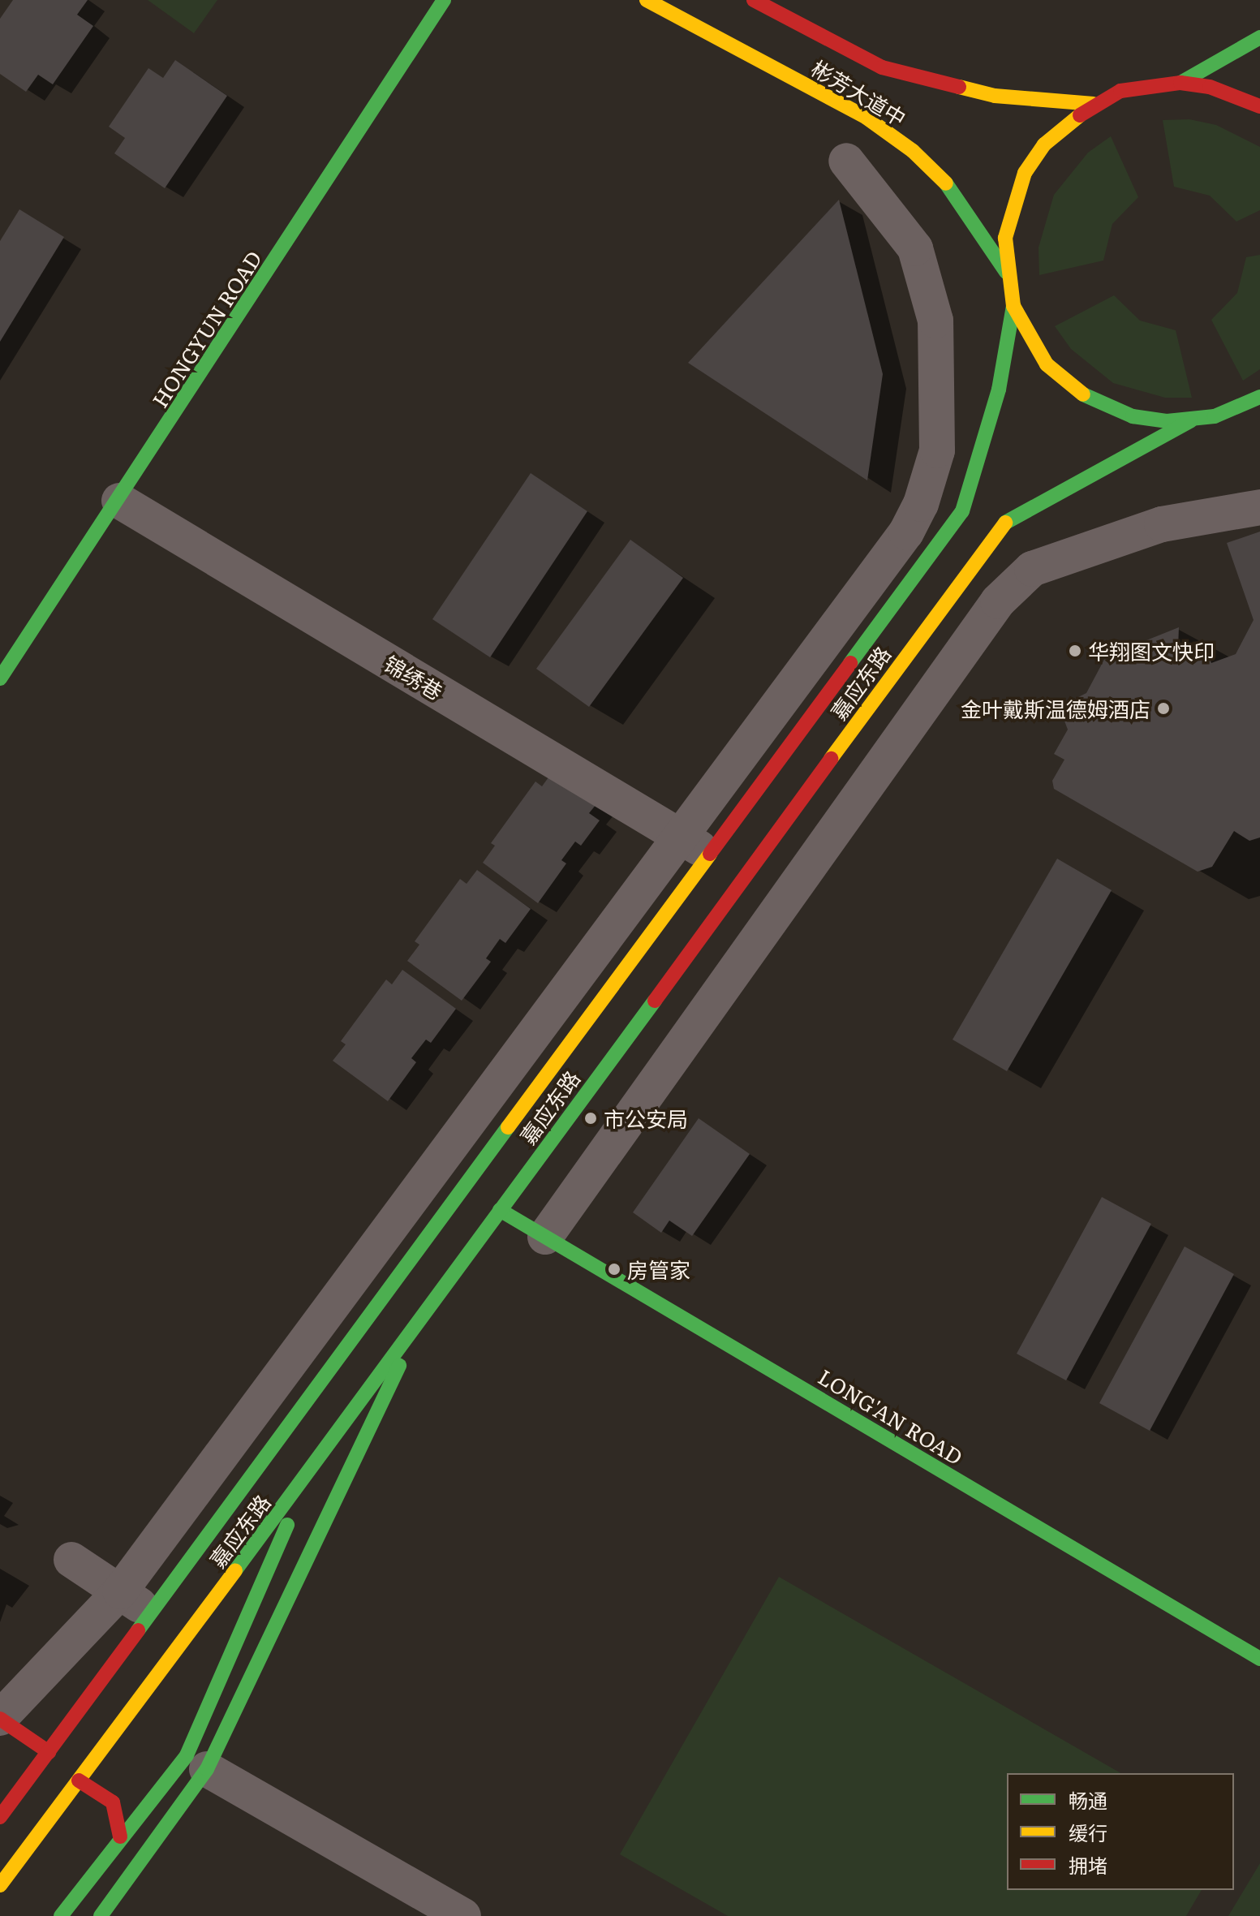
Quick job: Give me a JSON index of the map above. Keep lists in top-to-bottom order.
{
  "streets": {
    "main road": [
      "彬芳大道中",
      "HONGYUN ROAD",
      "嘉应东路",
      "LONG'AN ROAD"
    ],
    "street": ["锦绣巷"]
  },
  "crossings": [
    ["HONGYUN ROAD", "锦绣巷"],
    ["锦绣巷", "嘉应东路"],
    ["嘉应东路", "LONG'AN ROAD"]
  ],
  "places": [
    "华翔图文快印",
    "金叶戴斯温德姆酒店",
    "市公安局",
    "房管家"
  ],
  "legend": ["畅通", "缓行", "拥堵"]
}
